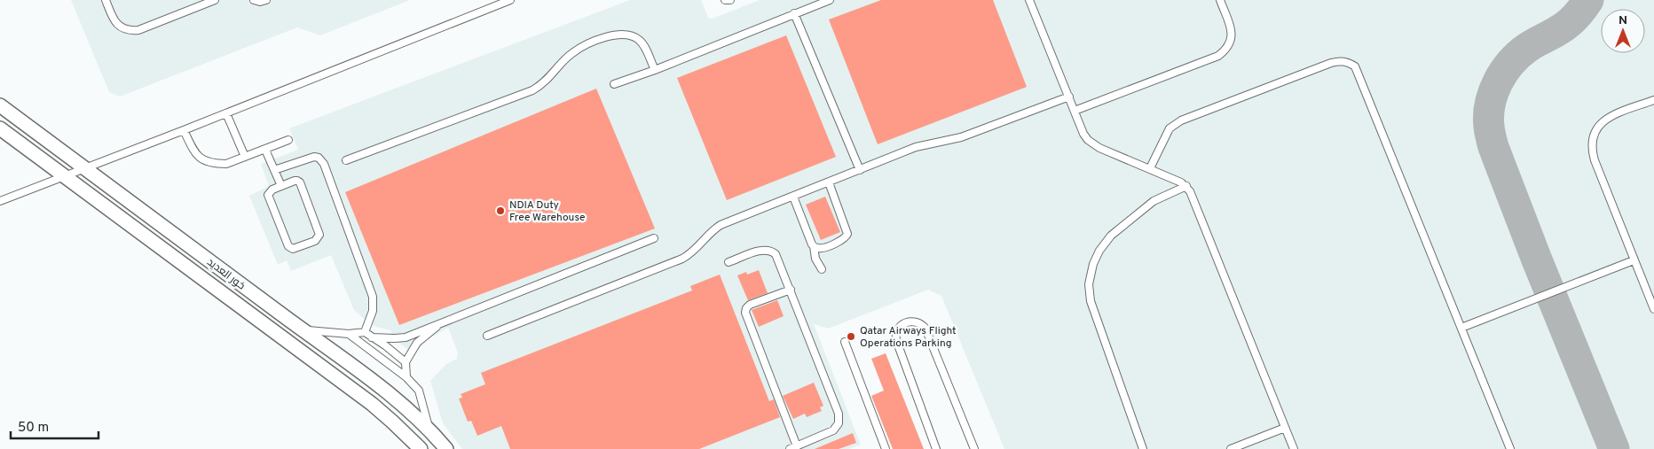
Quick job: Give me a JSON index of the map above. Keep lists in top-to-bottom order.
{
  "streets": {
    "street": ["خور العديد"]
  },
  "places": ["NDIA Duty Free Warehouse", "Qatar Airways Flight Operations Parking"],
  "scale_bar": "50 m",
  "north": "top"
}
